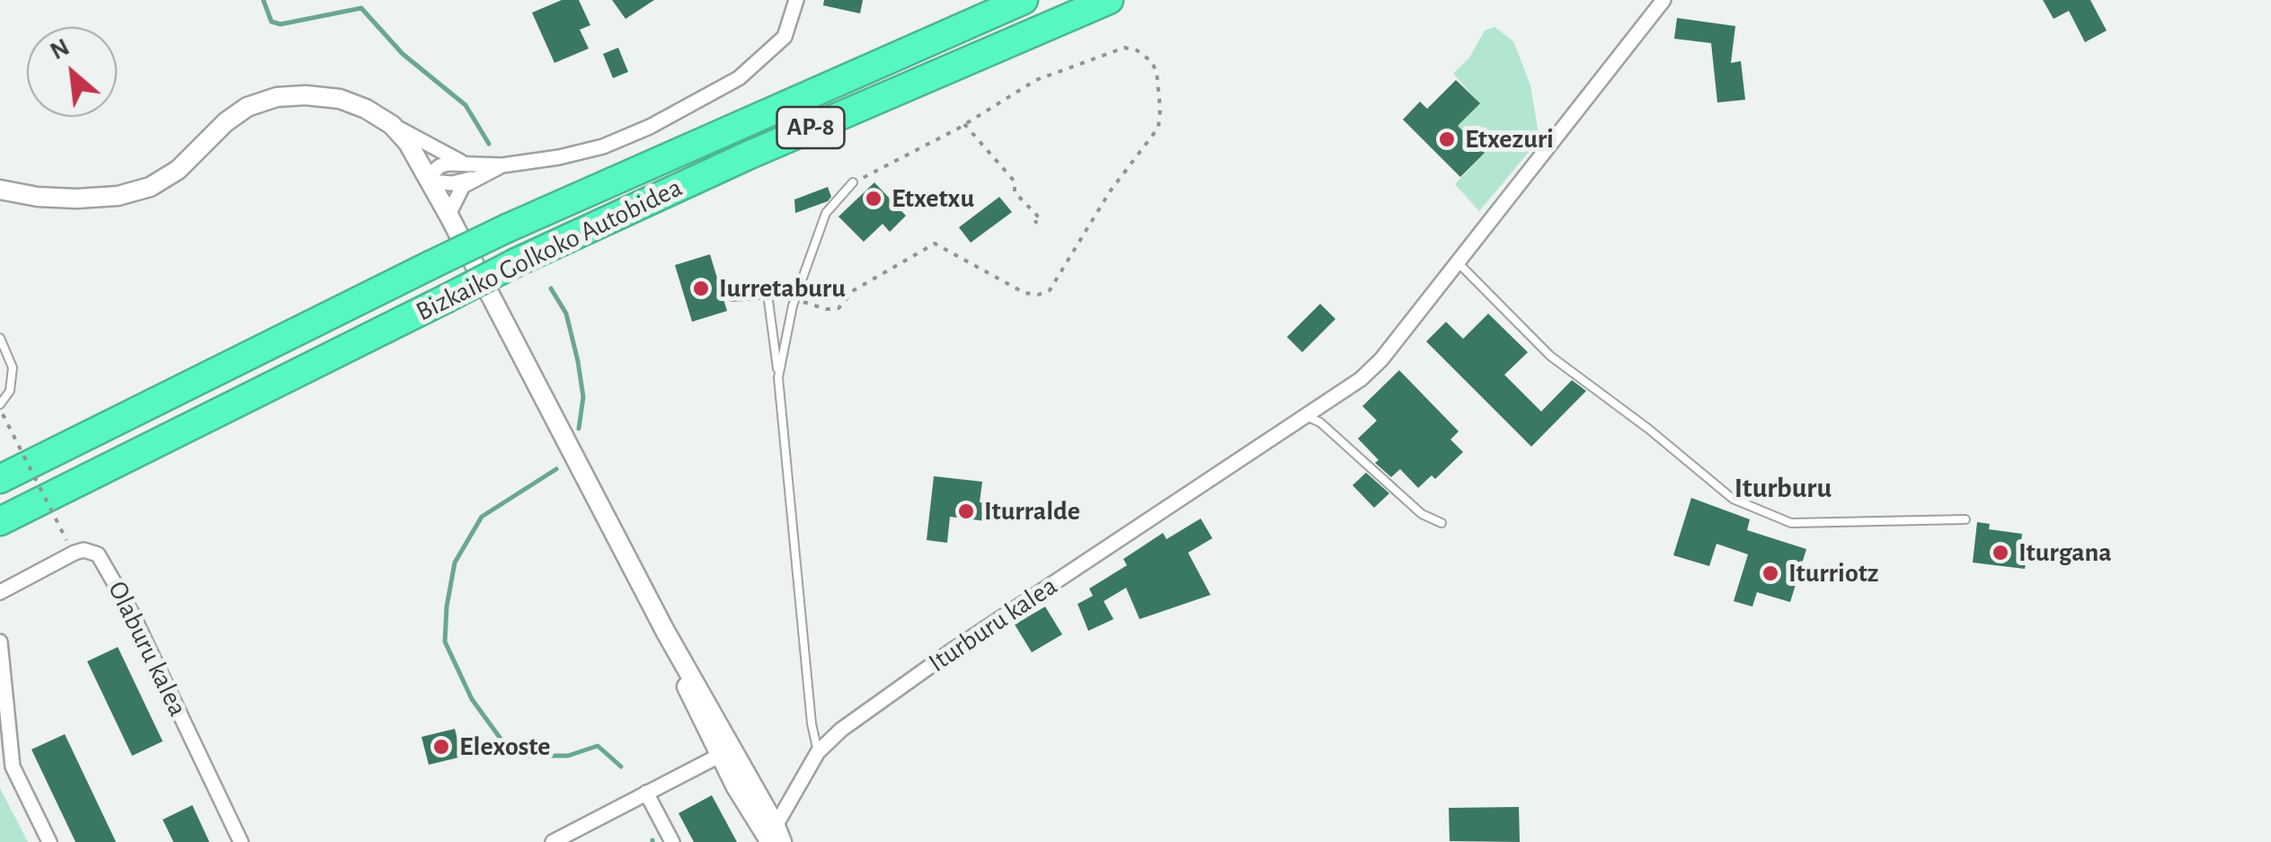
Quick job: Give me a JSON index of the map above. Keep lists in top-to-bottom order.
{
  "streets": {
    "highway": ["AP-8", "Bizkaiko Golkoko Autobidea"],
    "street": ["Iturburu kalea", "Olaburu kalea"]
  },
  "districts": ["Iturburu"],
  "places": [
    "Etxezuri",
    "Etxetxu",
    "Iurretaburu",
    "Iturralde",
    "Iturgana",
    "Iturriotz",
    "Elexoste"
  ],
  "north": "top left"
}
